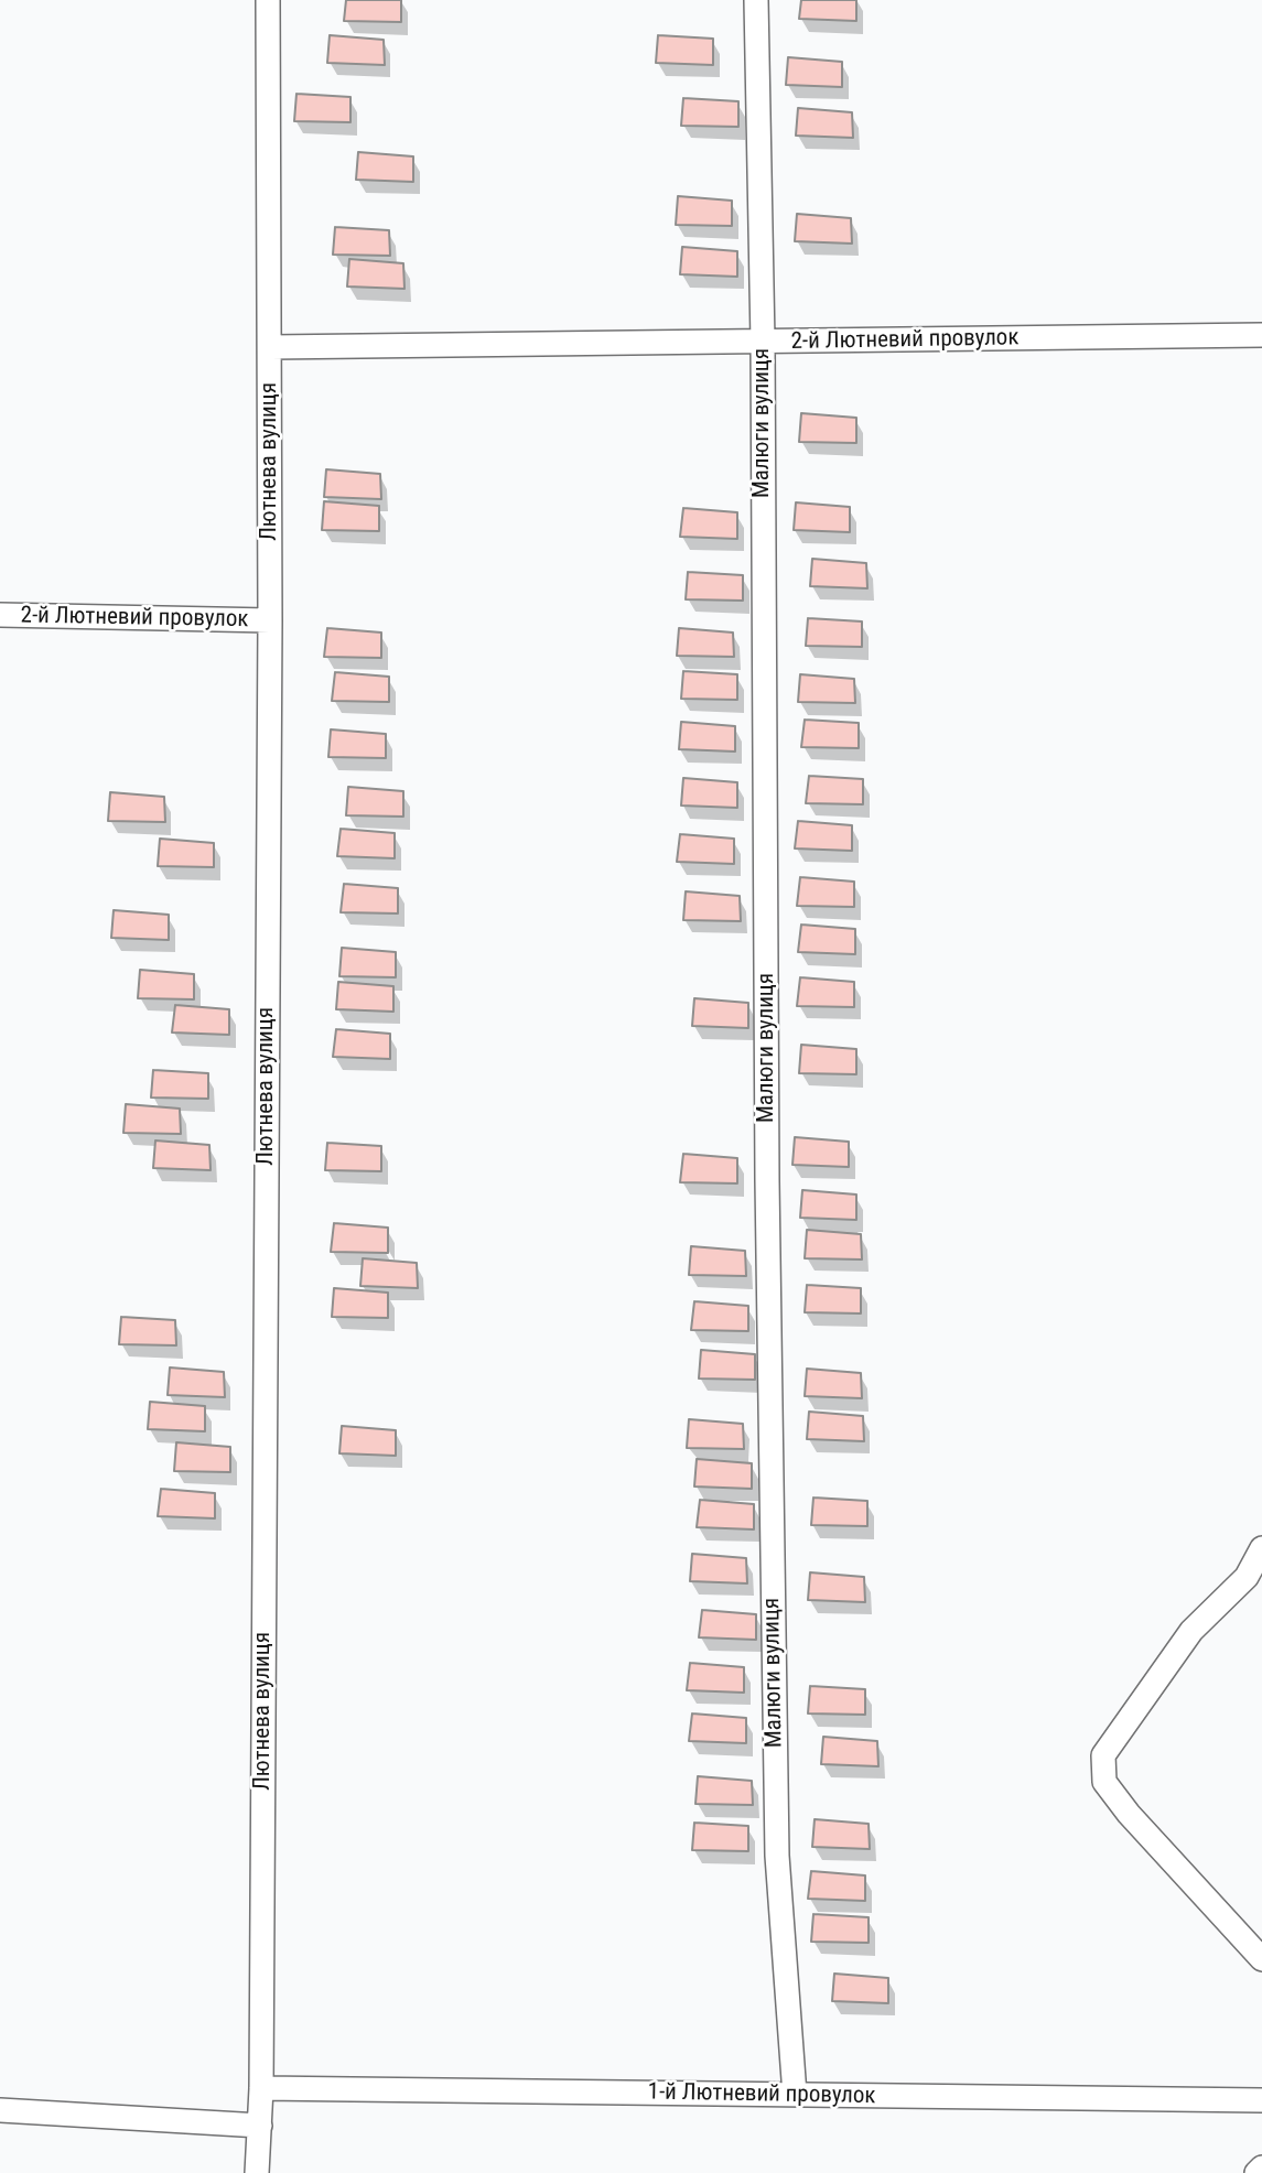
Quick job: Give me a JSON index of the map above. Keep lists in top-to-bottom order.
{
  "streets": {
    "street": [
      "2-й Лютневий провулок",
      "Малюги вулиця",
      "Лютнева вулиця",
      "1-й Лютневий провулок"
    ]
  },
  "crossings": [
    ["2-й Лютневий провулок", "Малюги вулиця"],
    ["2-й Лютневий провулок", "Лютнева вулиця"],
    ["Малюги вулиця", "1-й Лютневий провулок"],
    ["Лютнева вулиця", "1-й Лютневий провулок"]
  ]
}
